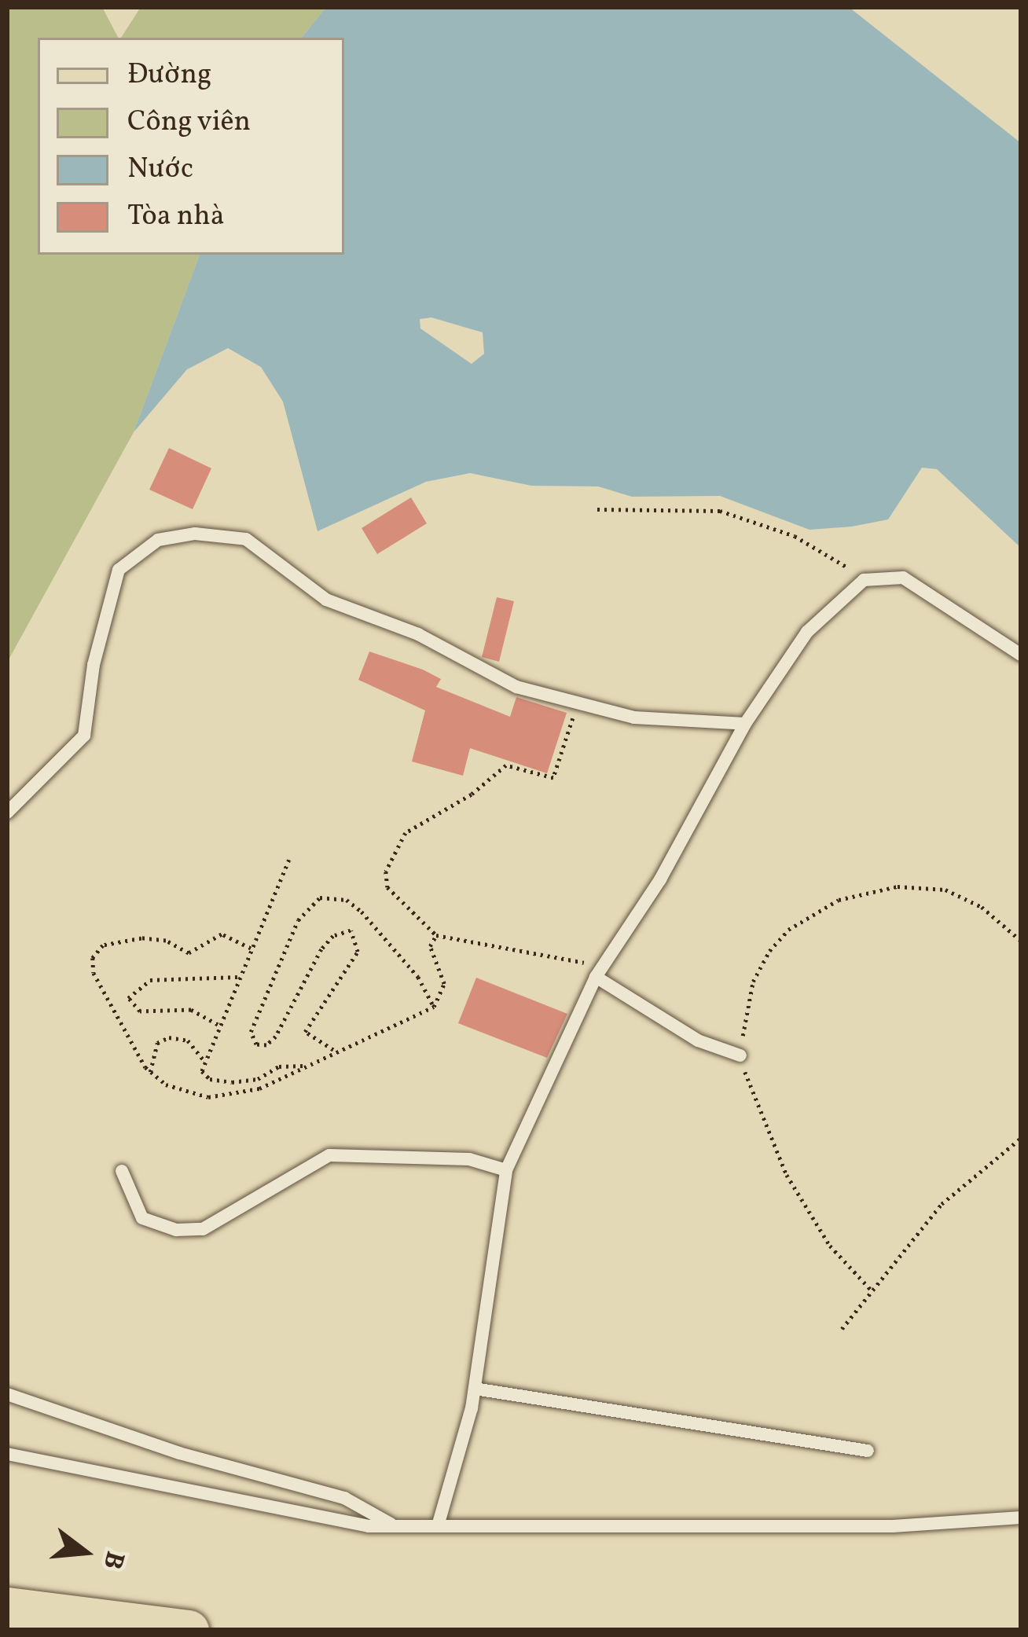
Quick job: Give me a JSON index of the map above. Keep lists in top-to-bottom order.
{
  "legend": [
    "Đường",
    "Công viên",
    "Nước",
    "Tòa nhà"
  ],
  "north": "right"
}
